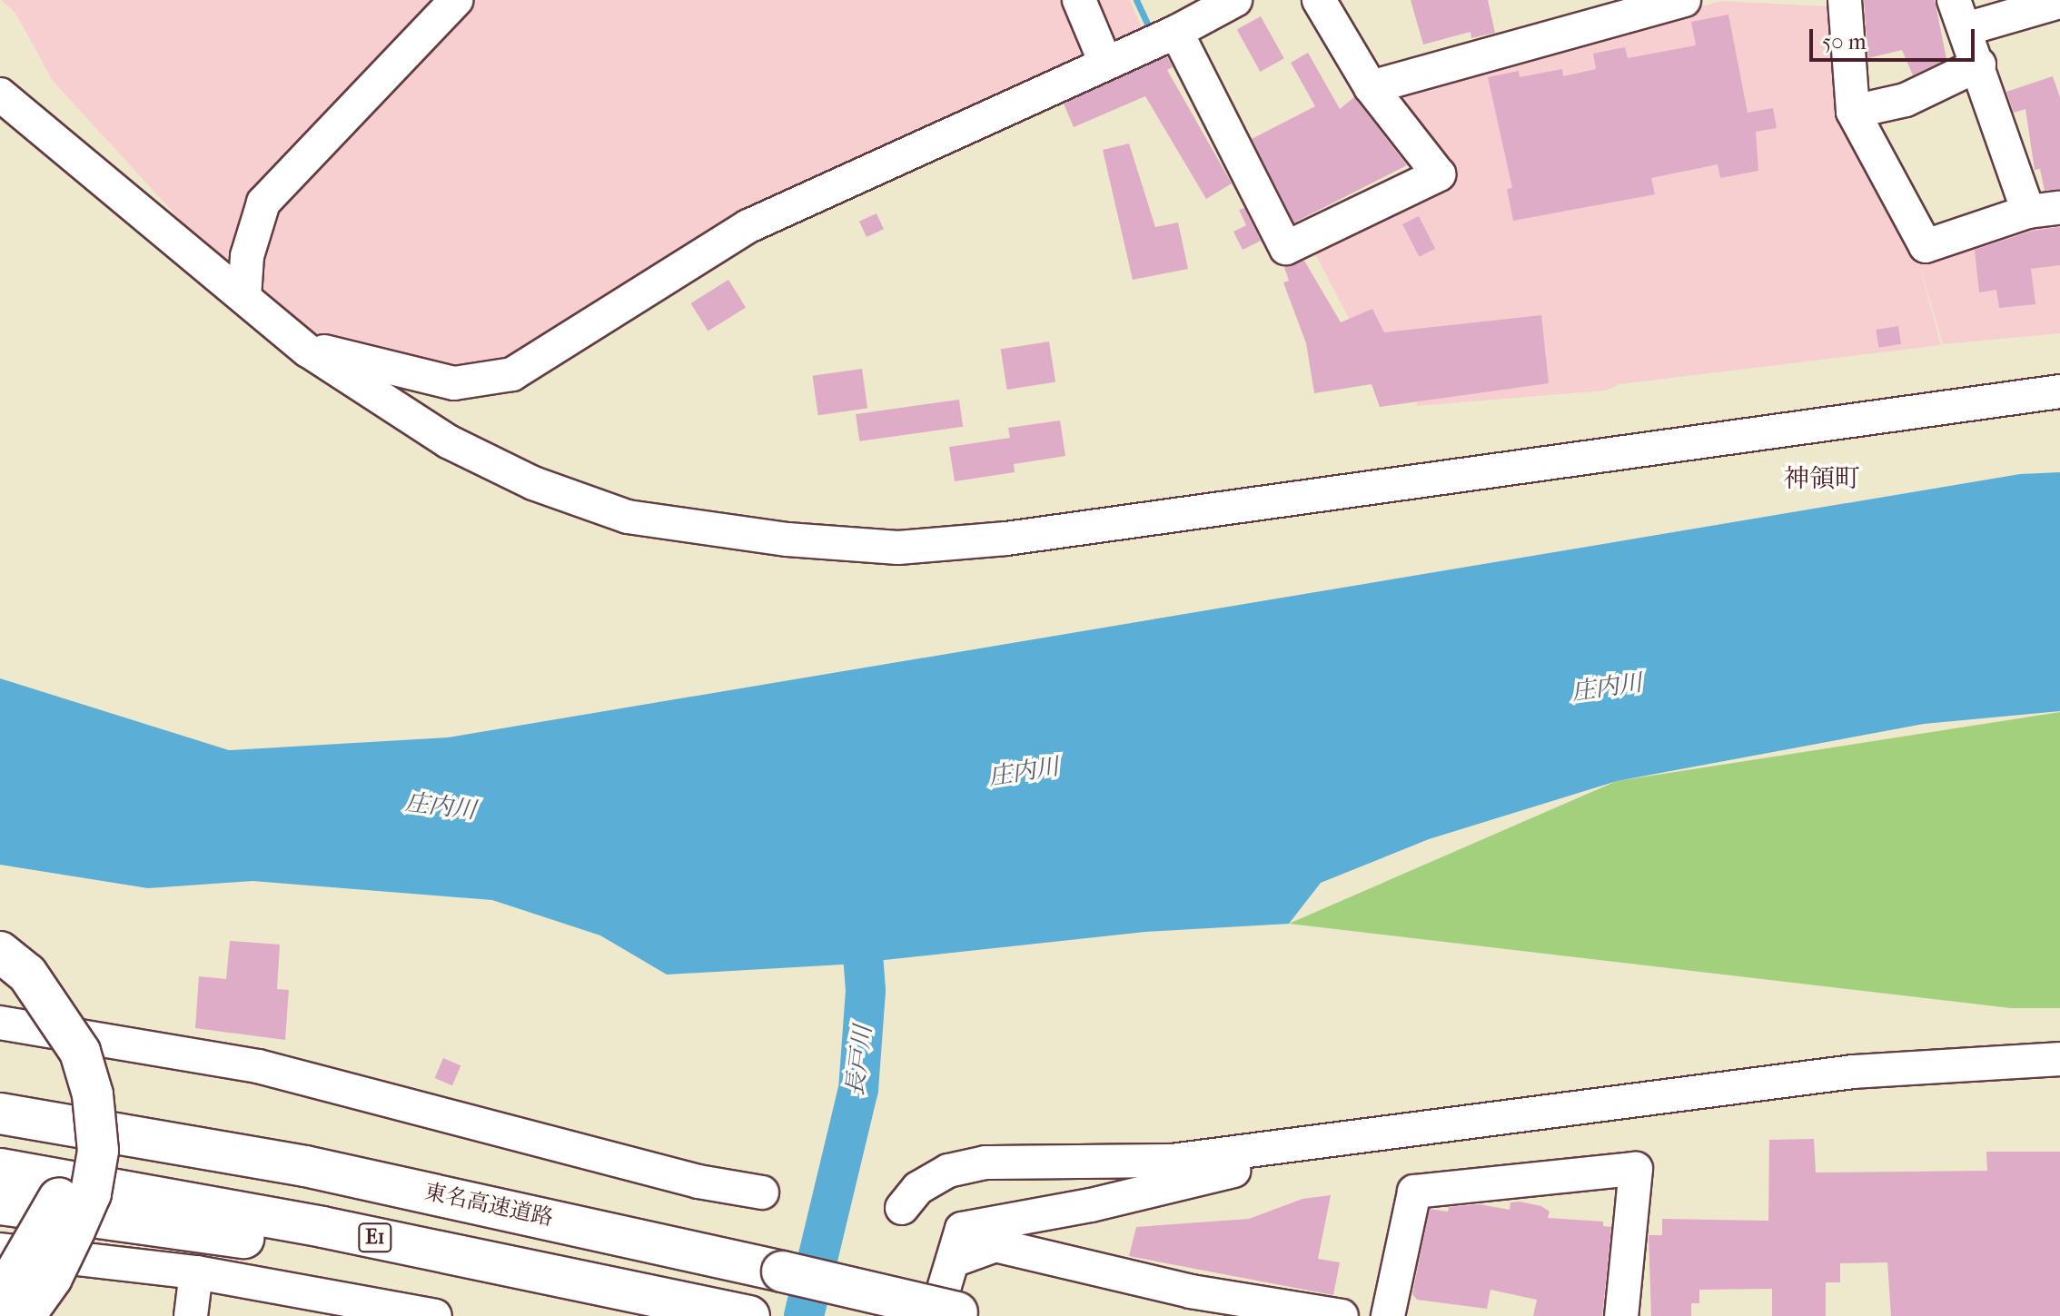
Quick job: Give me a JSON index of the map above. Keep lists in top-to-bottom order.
{
  "streets": {
    "highway": ["東名高速道路", "E1"]
  },
  "districts": ["神領町"],
  "water": ["庄内川", "長戸川"],
  "scale_bar": "50 m"
}
